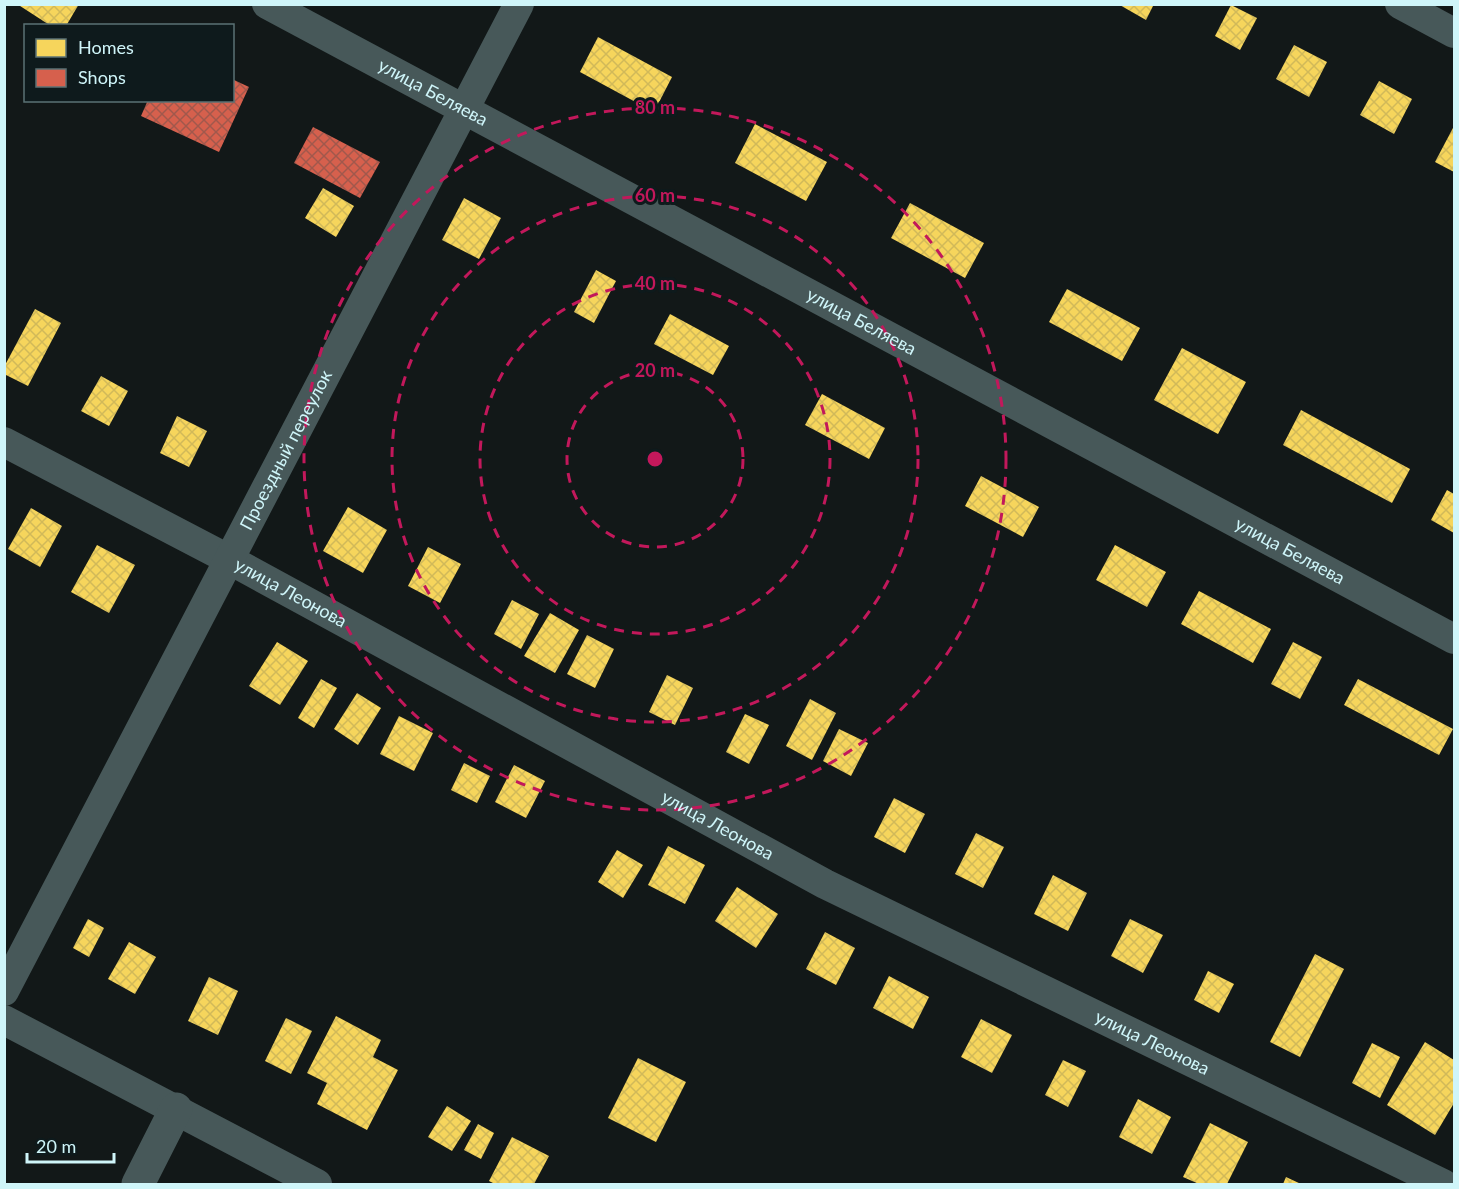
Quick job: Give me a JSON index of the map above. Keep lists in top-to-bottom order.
{
  "streets": {
    "street": ["улица Беляева", "Проездный переулок", "улица Леонова"]
  },
  "crossings": [
    ["улица Беляева", "Проездный переулок"],
    ["Проездный переулок", "улица Леонова"]
  ],
  "legend": ["Homes", "Shops"],
  "scale_bar": "20 m",
  "rings": [
    "80 m",
    "60 m",
    "40 m",
    "20 m"
  ]
}
